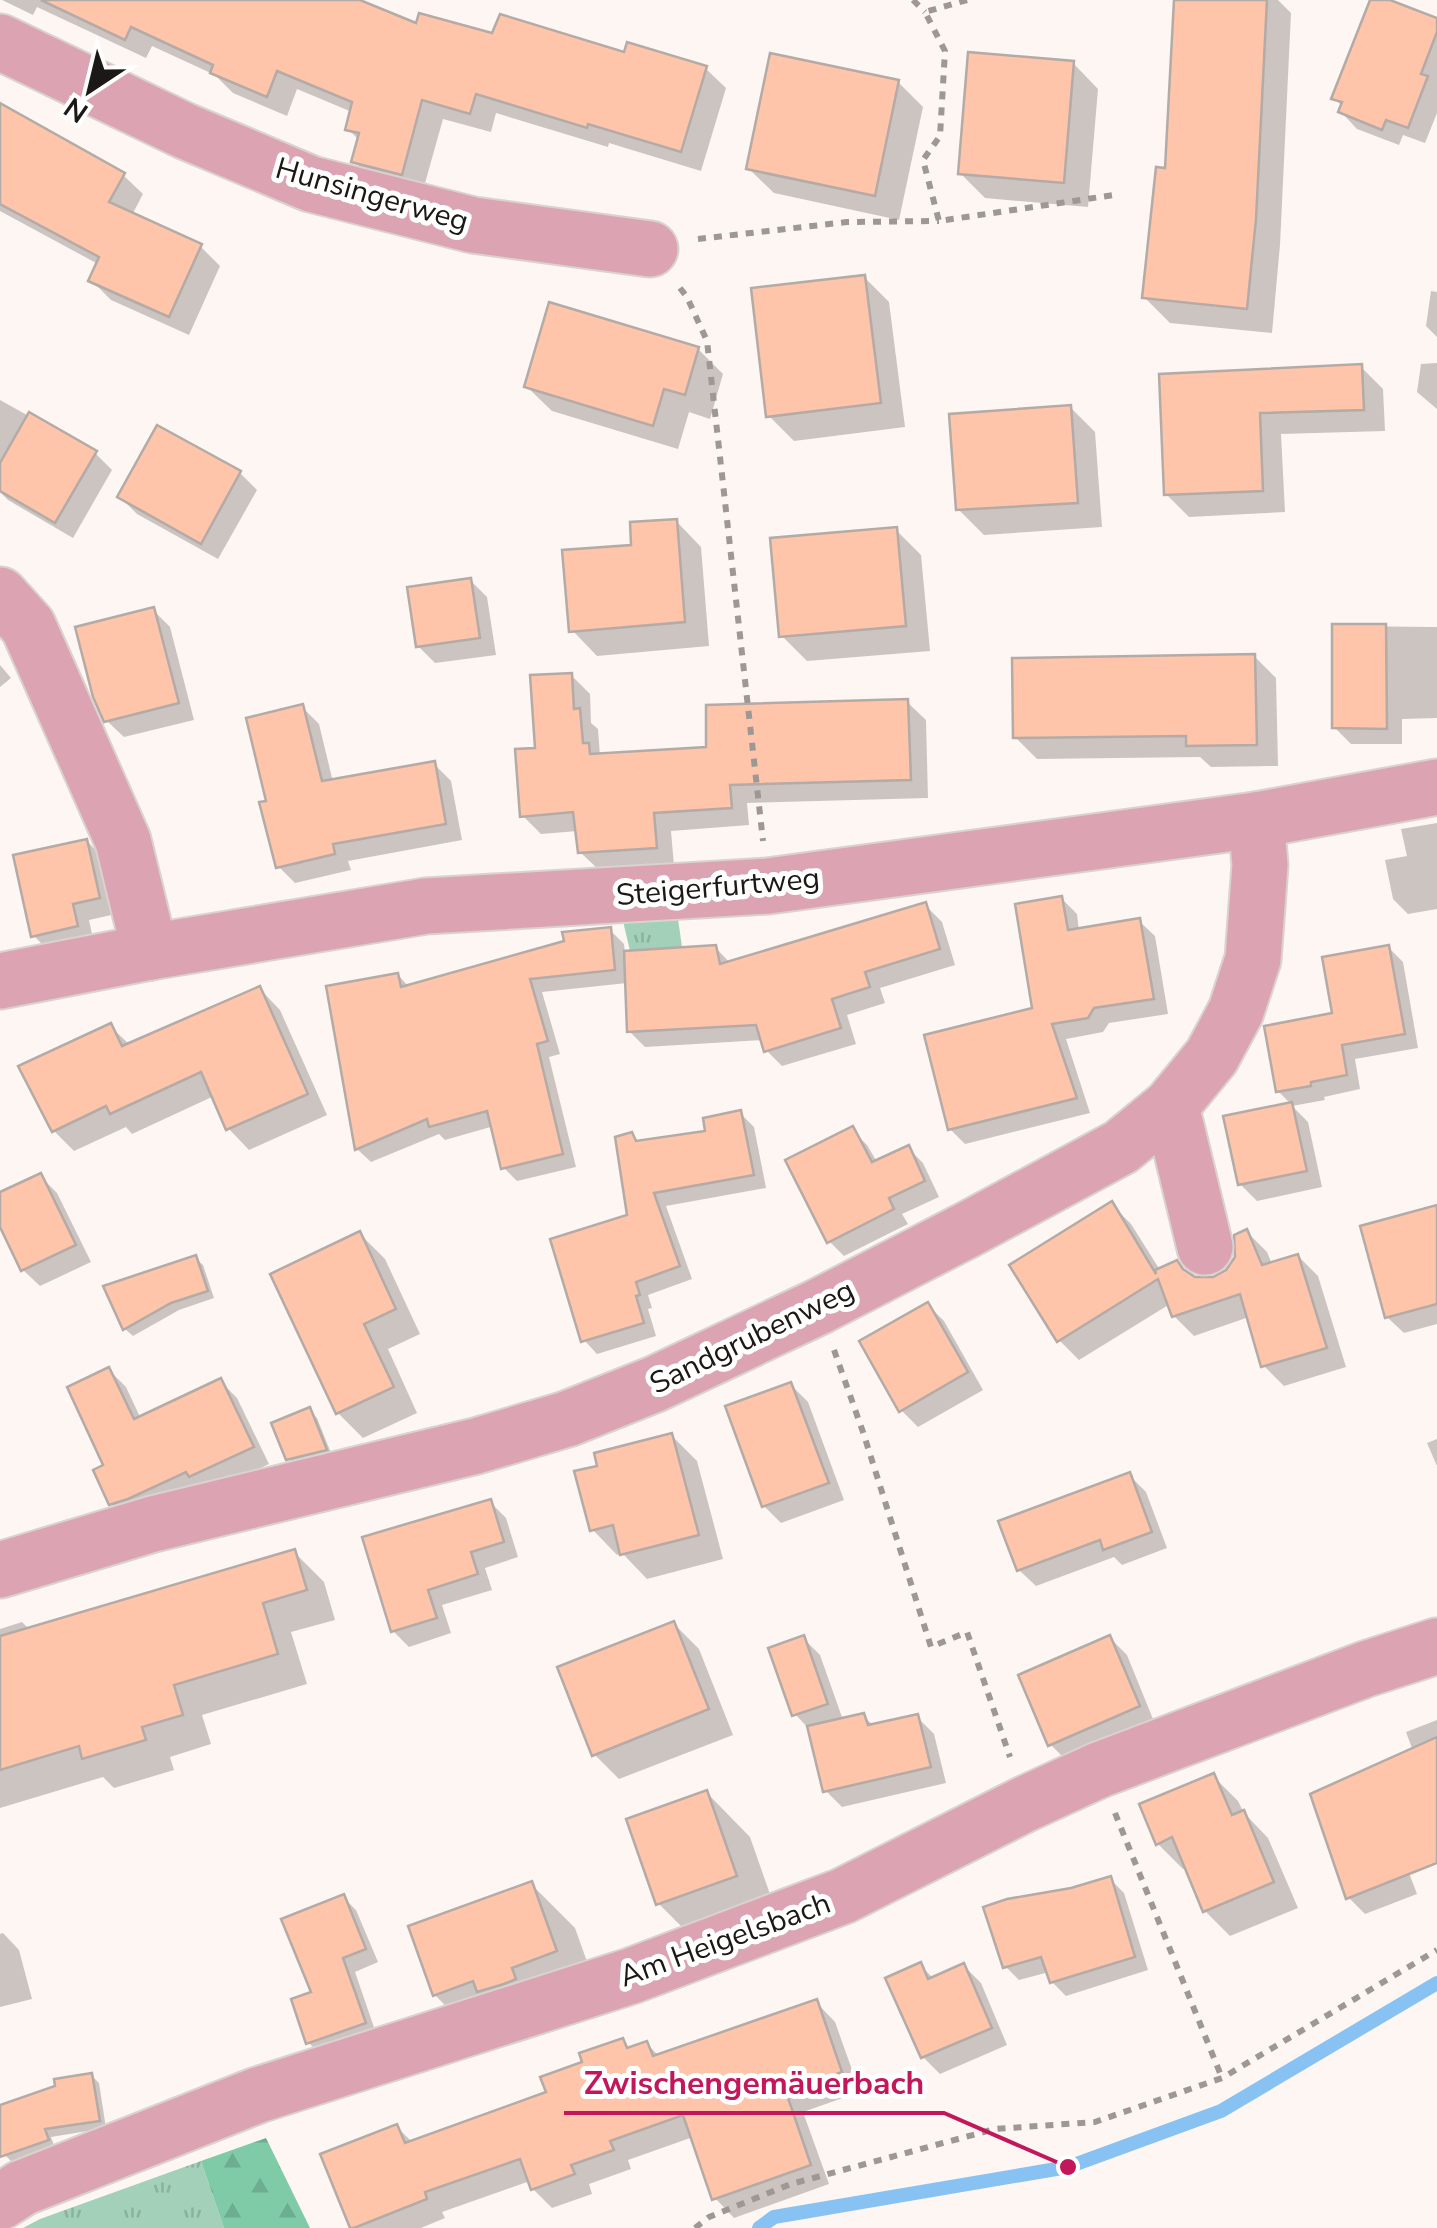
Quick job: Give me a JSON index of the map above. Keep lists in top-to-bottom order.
{
  "streets": {
    "street": [
      "Hunsingerweg",
      "Steigerfurtweg",
      "Sandgrubenweg",
      "Am Heigelsbach"
    ]
  },
  "crossings": [
    ["Steigerfurtweg", "Sandgrubenweg"]
  ],
  "places": ["Zwischengemäuerbach"],
  "north": "bottom left"
}
